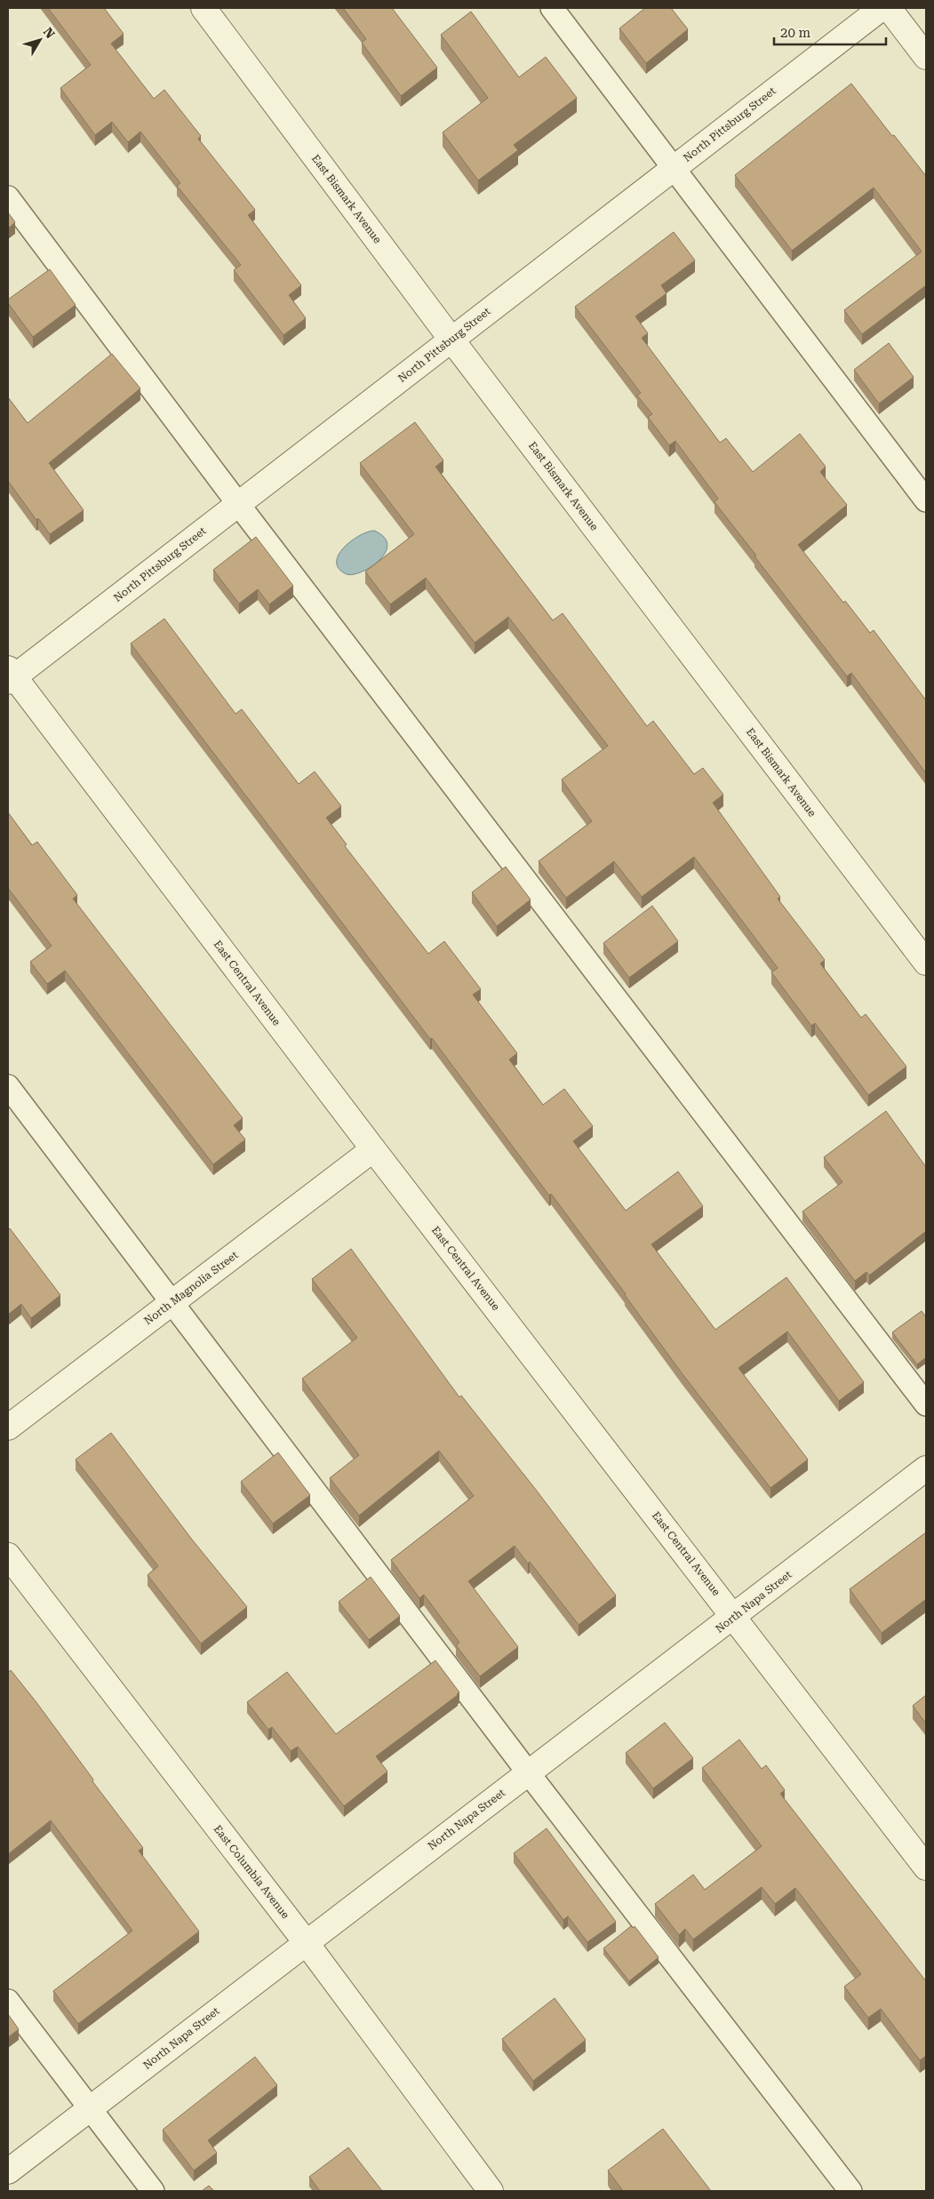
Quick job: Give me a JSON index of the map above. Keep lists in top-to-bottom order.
{
  "streets": {
    "street": [
      "North Pittsburg Street",
      "East Bismark Avenue",
      "East Central Avenue",
      "North Magnolia Street",
      "North Napa Street",
      "East Columbia Avenue"
    ]
  },
  "crossings": [
    ["North Pittsburg Street", "East Bismark Avenue"],
    ["North Pittsburg Street", "East Central Avenue"],
    ["East Central Avenue", "North Magnolia Street"],
    ["East Central Avenue", "North Napa Street"],
    ["North Napa Street", "East Columbia Avenue"]
  ],
  "scale_bar": "20 m",
  "north": "top right"
}
